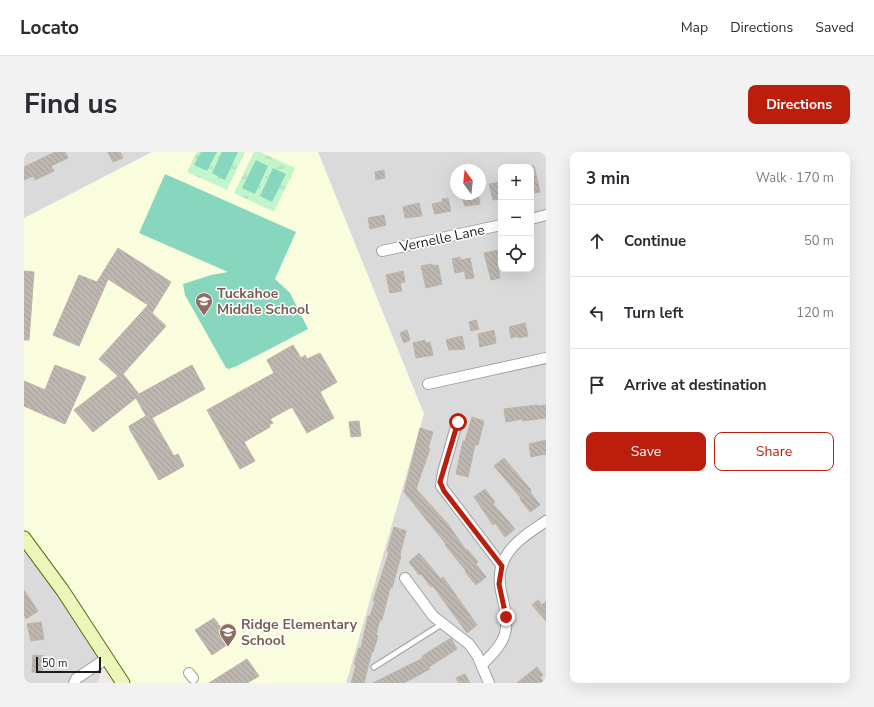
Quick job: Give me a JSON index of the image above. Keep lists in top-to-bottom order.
{
  "streets": {
    "street": ["Vernelle Lane"]
  },
  "places": {
    "school or university": ["Tuckahoe Middle School", "Ridge Elementary School"]
  },
  "scale_bar": "50 m",
  "north": "top",
  "page": {
    "header": "Locato",
    "nav": ["Map", "Directions", "Saved"],
    "title": "Find us",
    "buttons": [
      "Directions",
      ["Save", "Share"]
    ],
    "heading": ["3 min", "Walk · 170 m"],
    "map_buttons": ["+", "−"],
    "list": [
      ["Continue", "50 m"],
      ["Turn left", "120 m"],
      "Arrive at destination"
    ],
    "scale": "50 m"
  }
}
